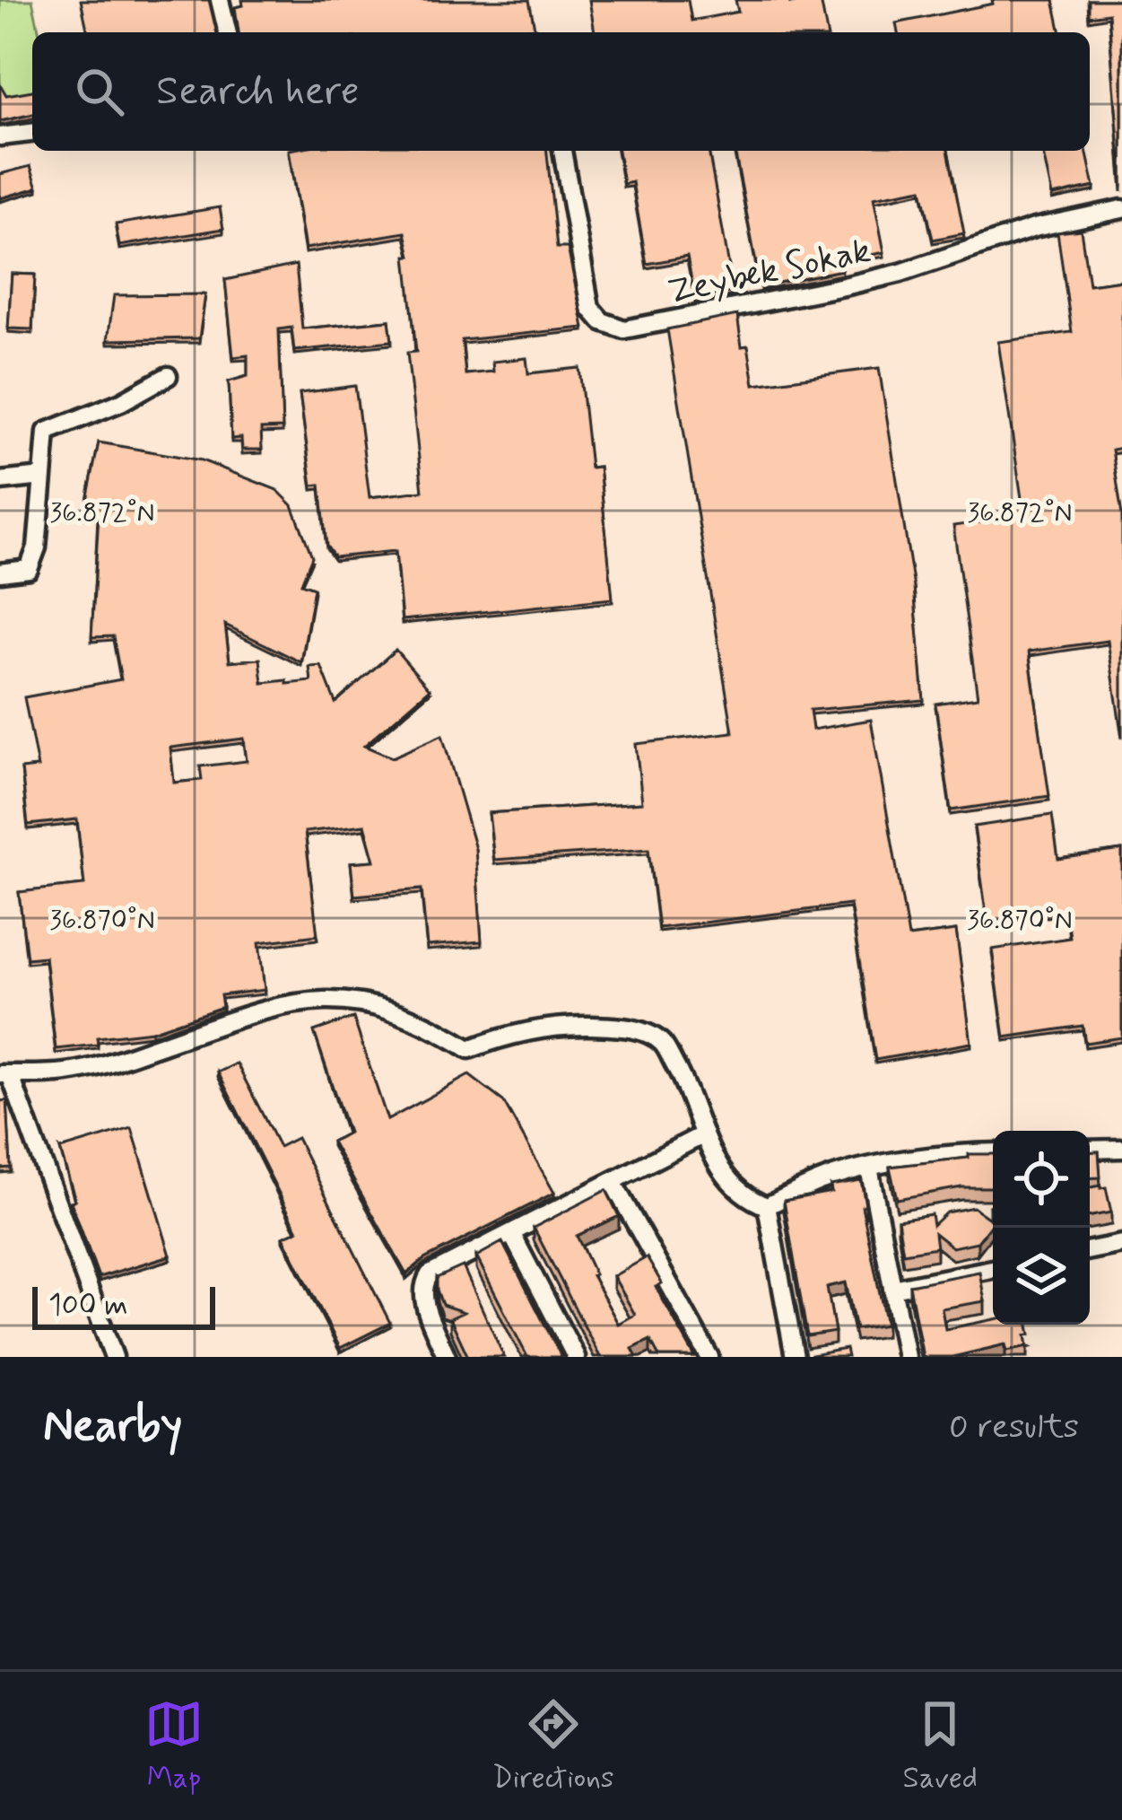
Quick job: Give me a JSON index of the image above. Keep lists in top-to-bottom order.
{
  "streets": {
    "street": ["Zeybek Sokak"]
  },
  "scale_bar": "100 m",
  "page": {
    "search": "Search here",
    "scale": "100 m",
    "heading": ["Nearby", "0 results"],
    "nav": ["Map", "Directions", "Saved"]
  },
  "coordinates": ["36.872°N", "36.870°N"]
}
